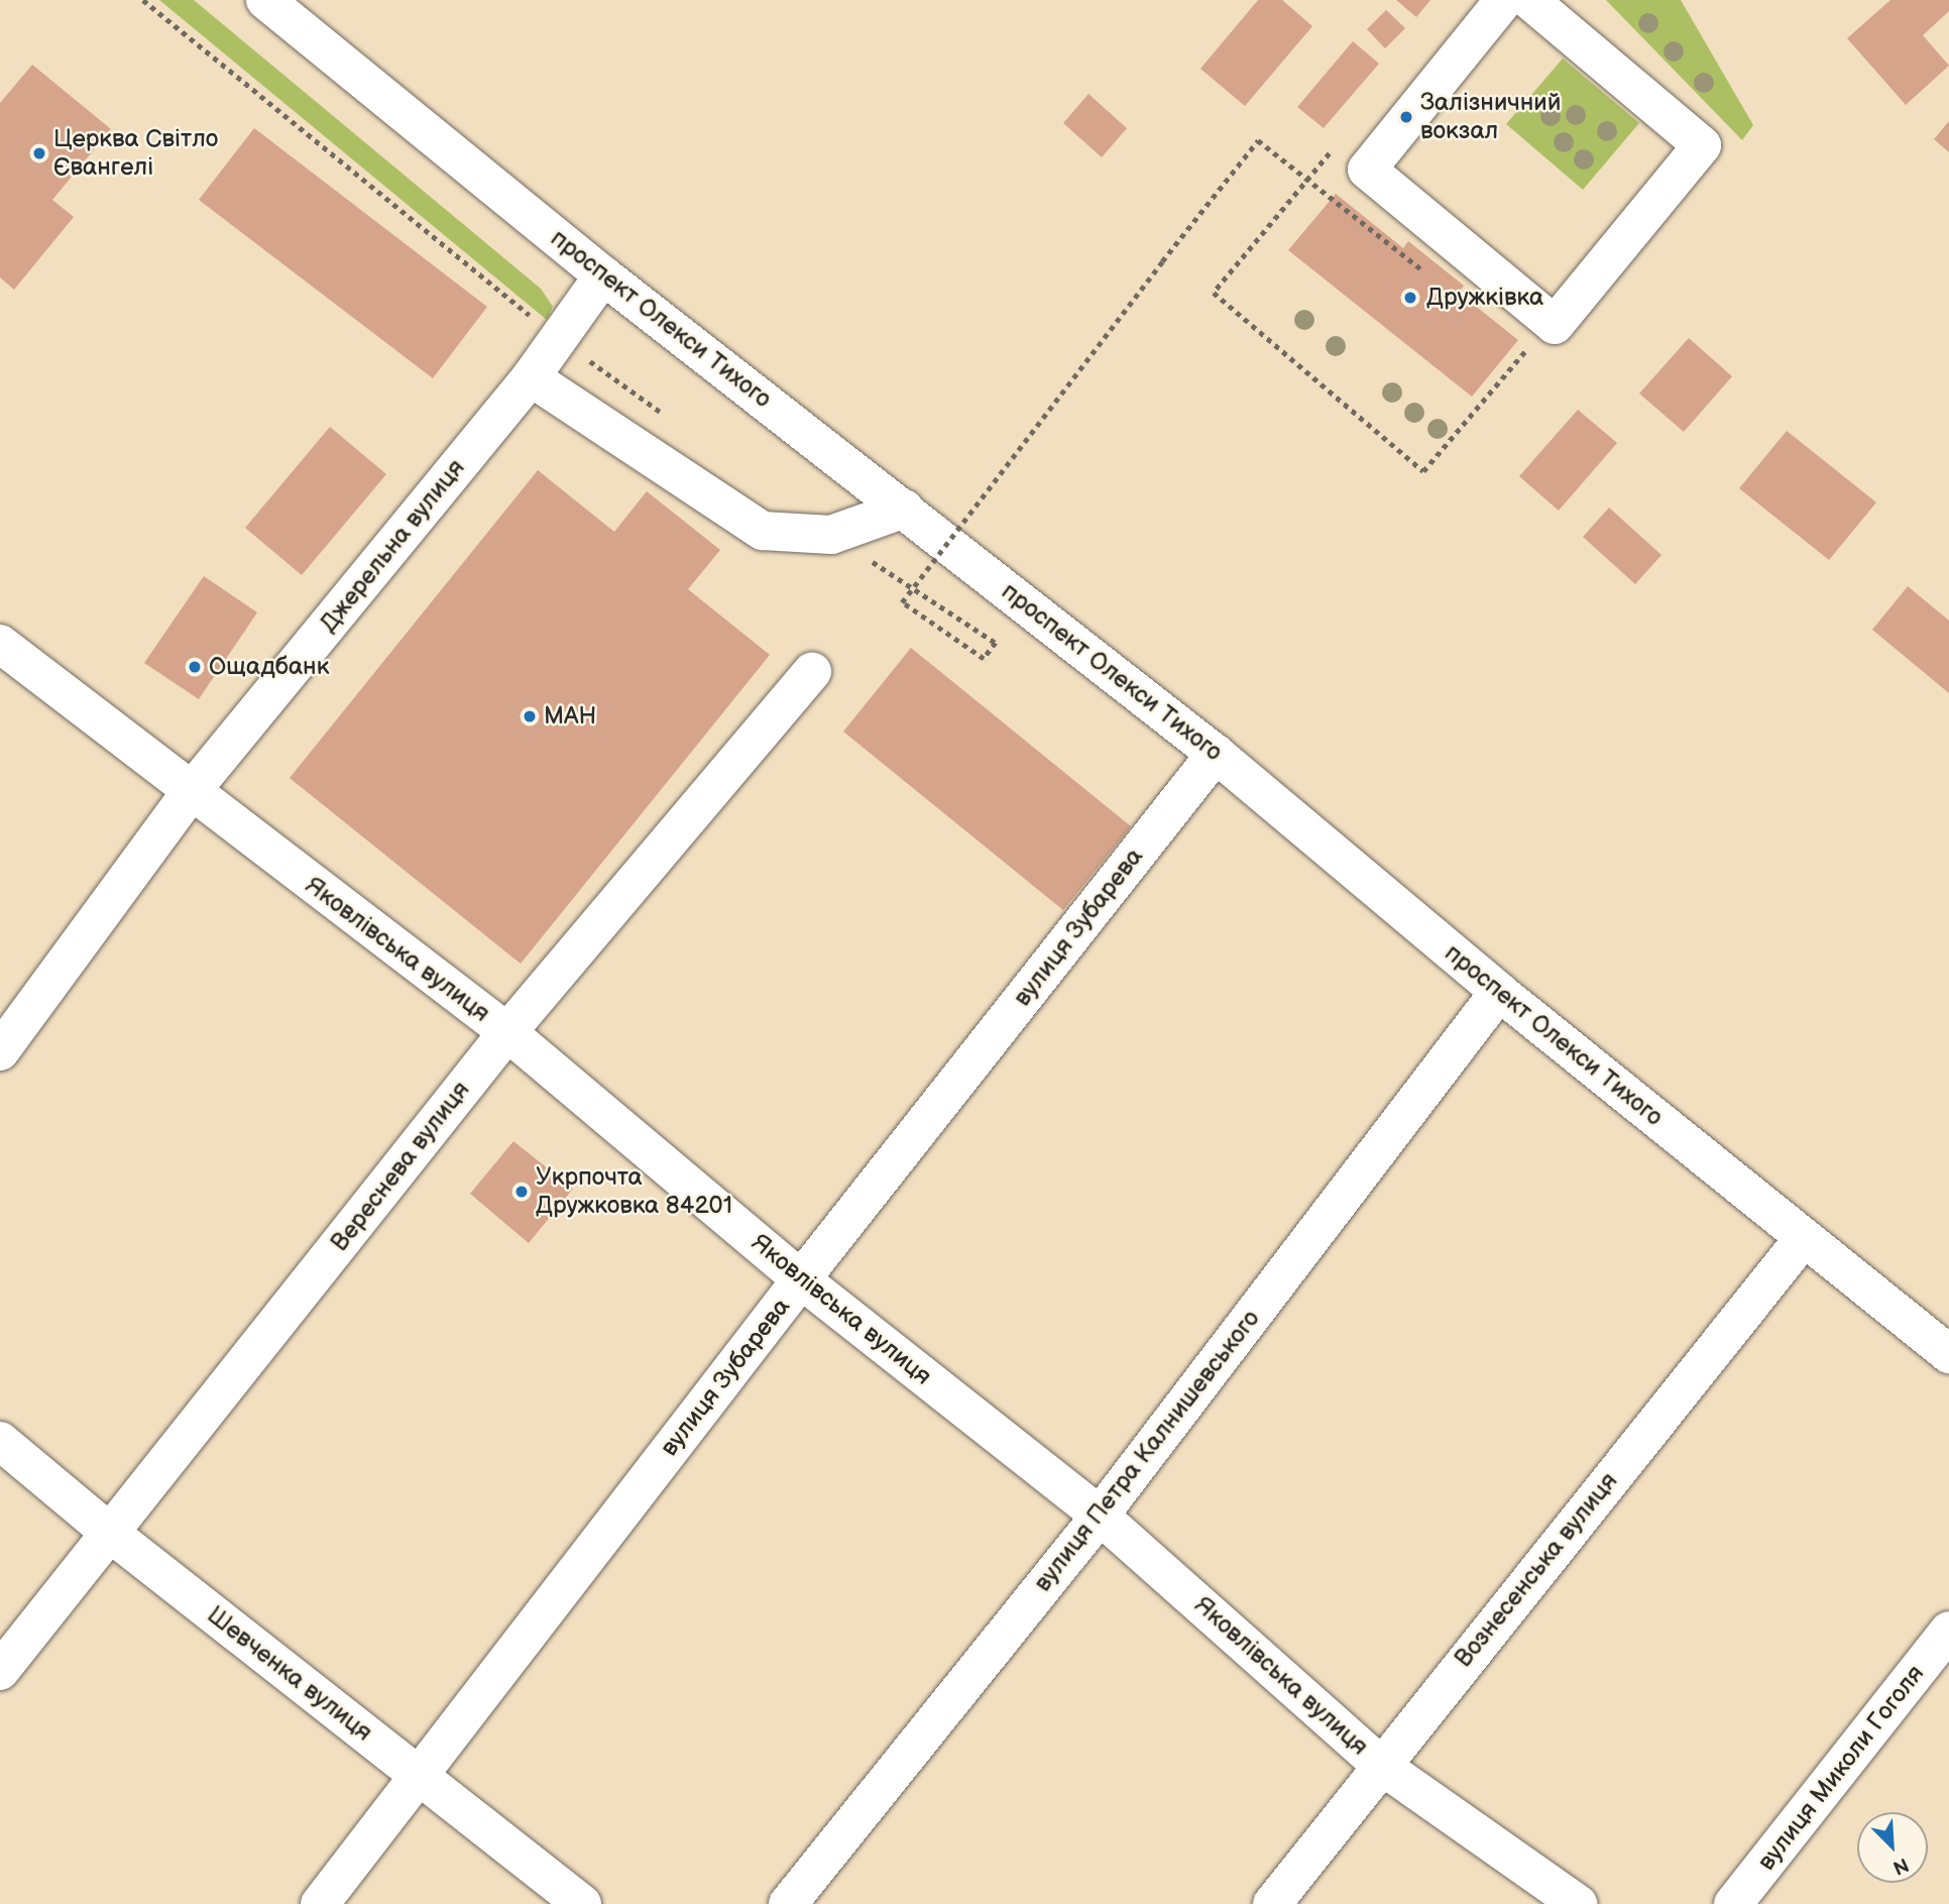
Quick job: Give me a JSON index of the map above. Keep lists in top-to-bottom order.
{
  "streets": {
    "street": [
      "проспект Олекси Тихого",
      "Джерельна вулиця",
      "вулиця Зубарева",
      "Яковлівська вулиця",
      "Вереснева вулиця",
      "вулиця Петра Калнишевського",
      "Вознесенська вулиця",
      "Шевченка вулиця",
      "вулиця Миколи Гоголя"
    ]
  },
  "crossings": [
    ["проспект Олекси Тихого", "Джерельна вулиця"],
    ["проспект Олекси Тихого", "вулиця Зубарева"],
    ["проспект Олекси Тихого", "вулиця Петра Калнишевського"],
    ["проспект Олекси Тихого", "Вознесенська вулиця"],
    ["Джерельна вулиця", "Яковлівська вулиця"],
    ["вулиця Зубарева", "Яковлівська вулиця"],
    ["вулиця Зубарева", "Шевченка вулиця"],
    ["Яковлівська вулиця", "Вереснева вулиця"],
    ["Яковлівська вулиця", "вулиця Петра Калнишевського"],
    ["Яковлівська вулиця", "Вознесенська вулиця"],
    ["Вереснева вулиця", "Шевченка вулиця"]
  ],
  "places": [
    "Залізничний вокзал",
    "Церква Світло Євангелі",
    "Дружківка",
    "Ощадбанк",
    "МАН",
    "Укрпочта Дружковка 84201"
  ],
  "north": "bottom right"
}
